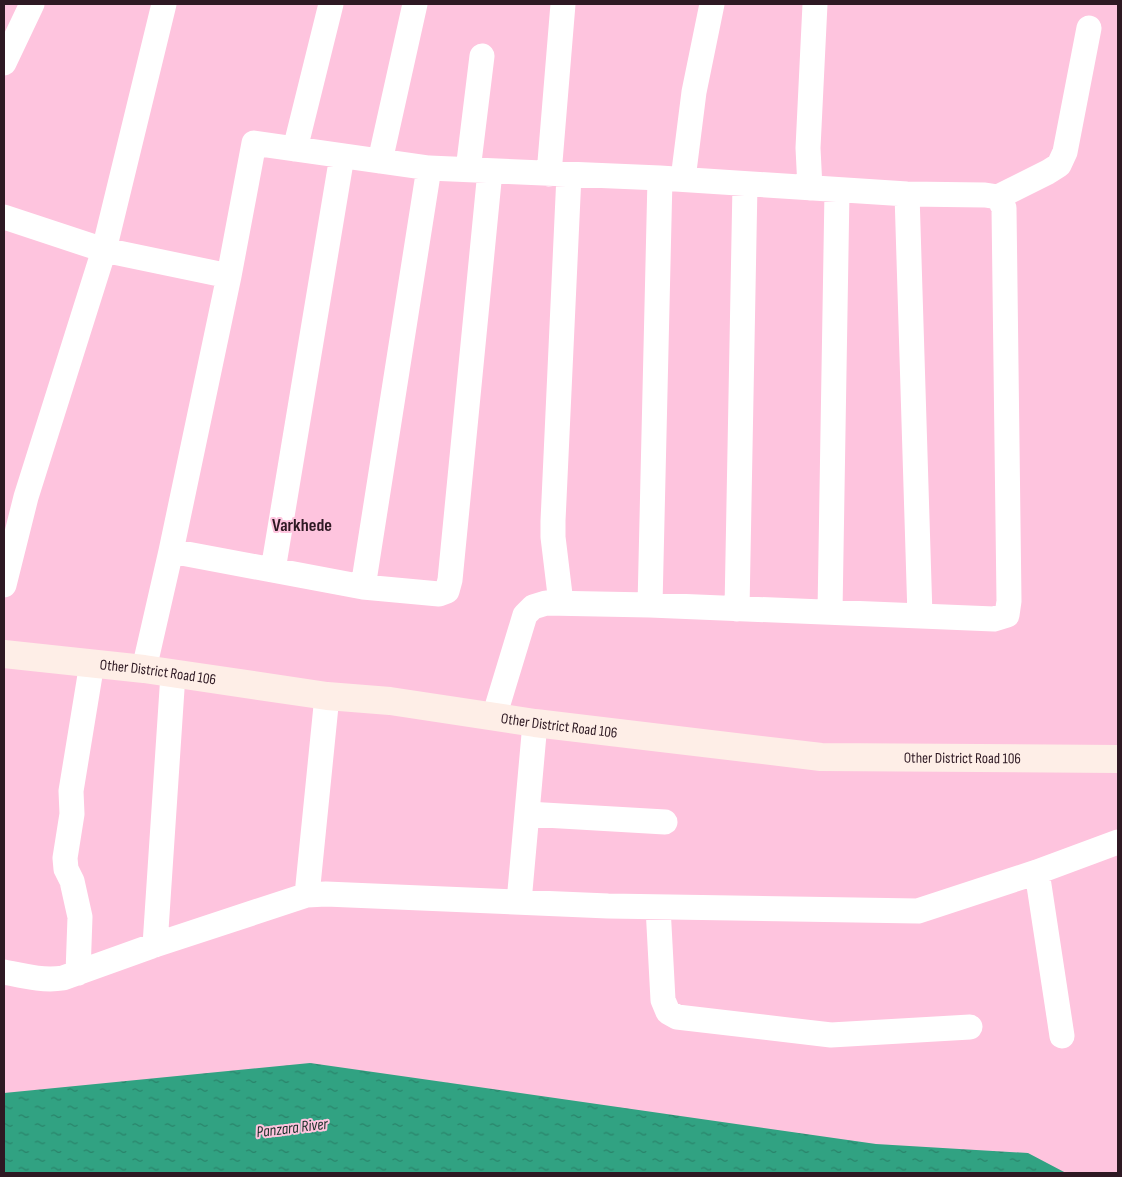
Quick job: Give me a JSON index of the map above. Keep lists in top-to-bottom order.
{
  "streets": {
    "main road": ["Other District Road 106"]
  },
  "districts": ["Varkhede"],
  "water": ["Panzara River"]
}
